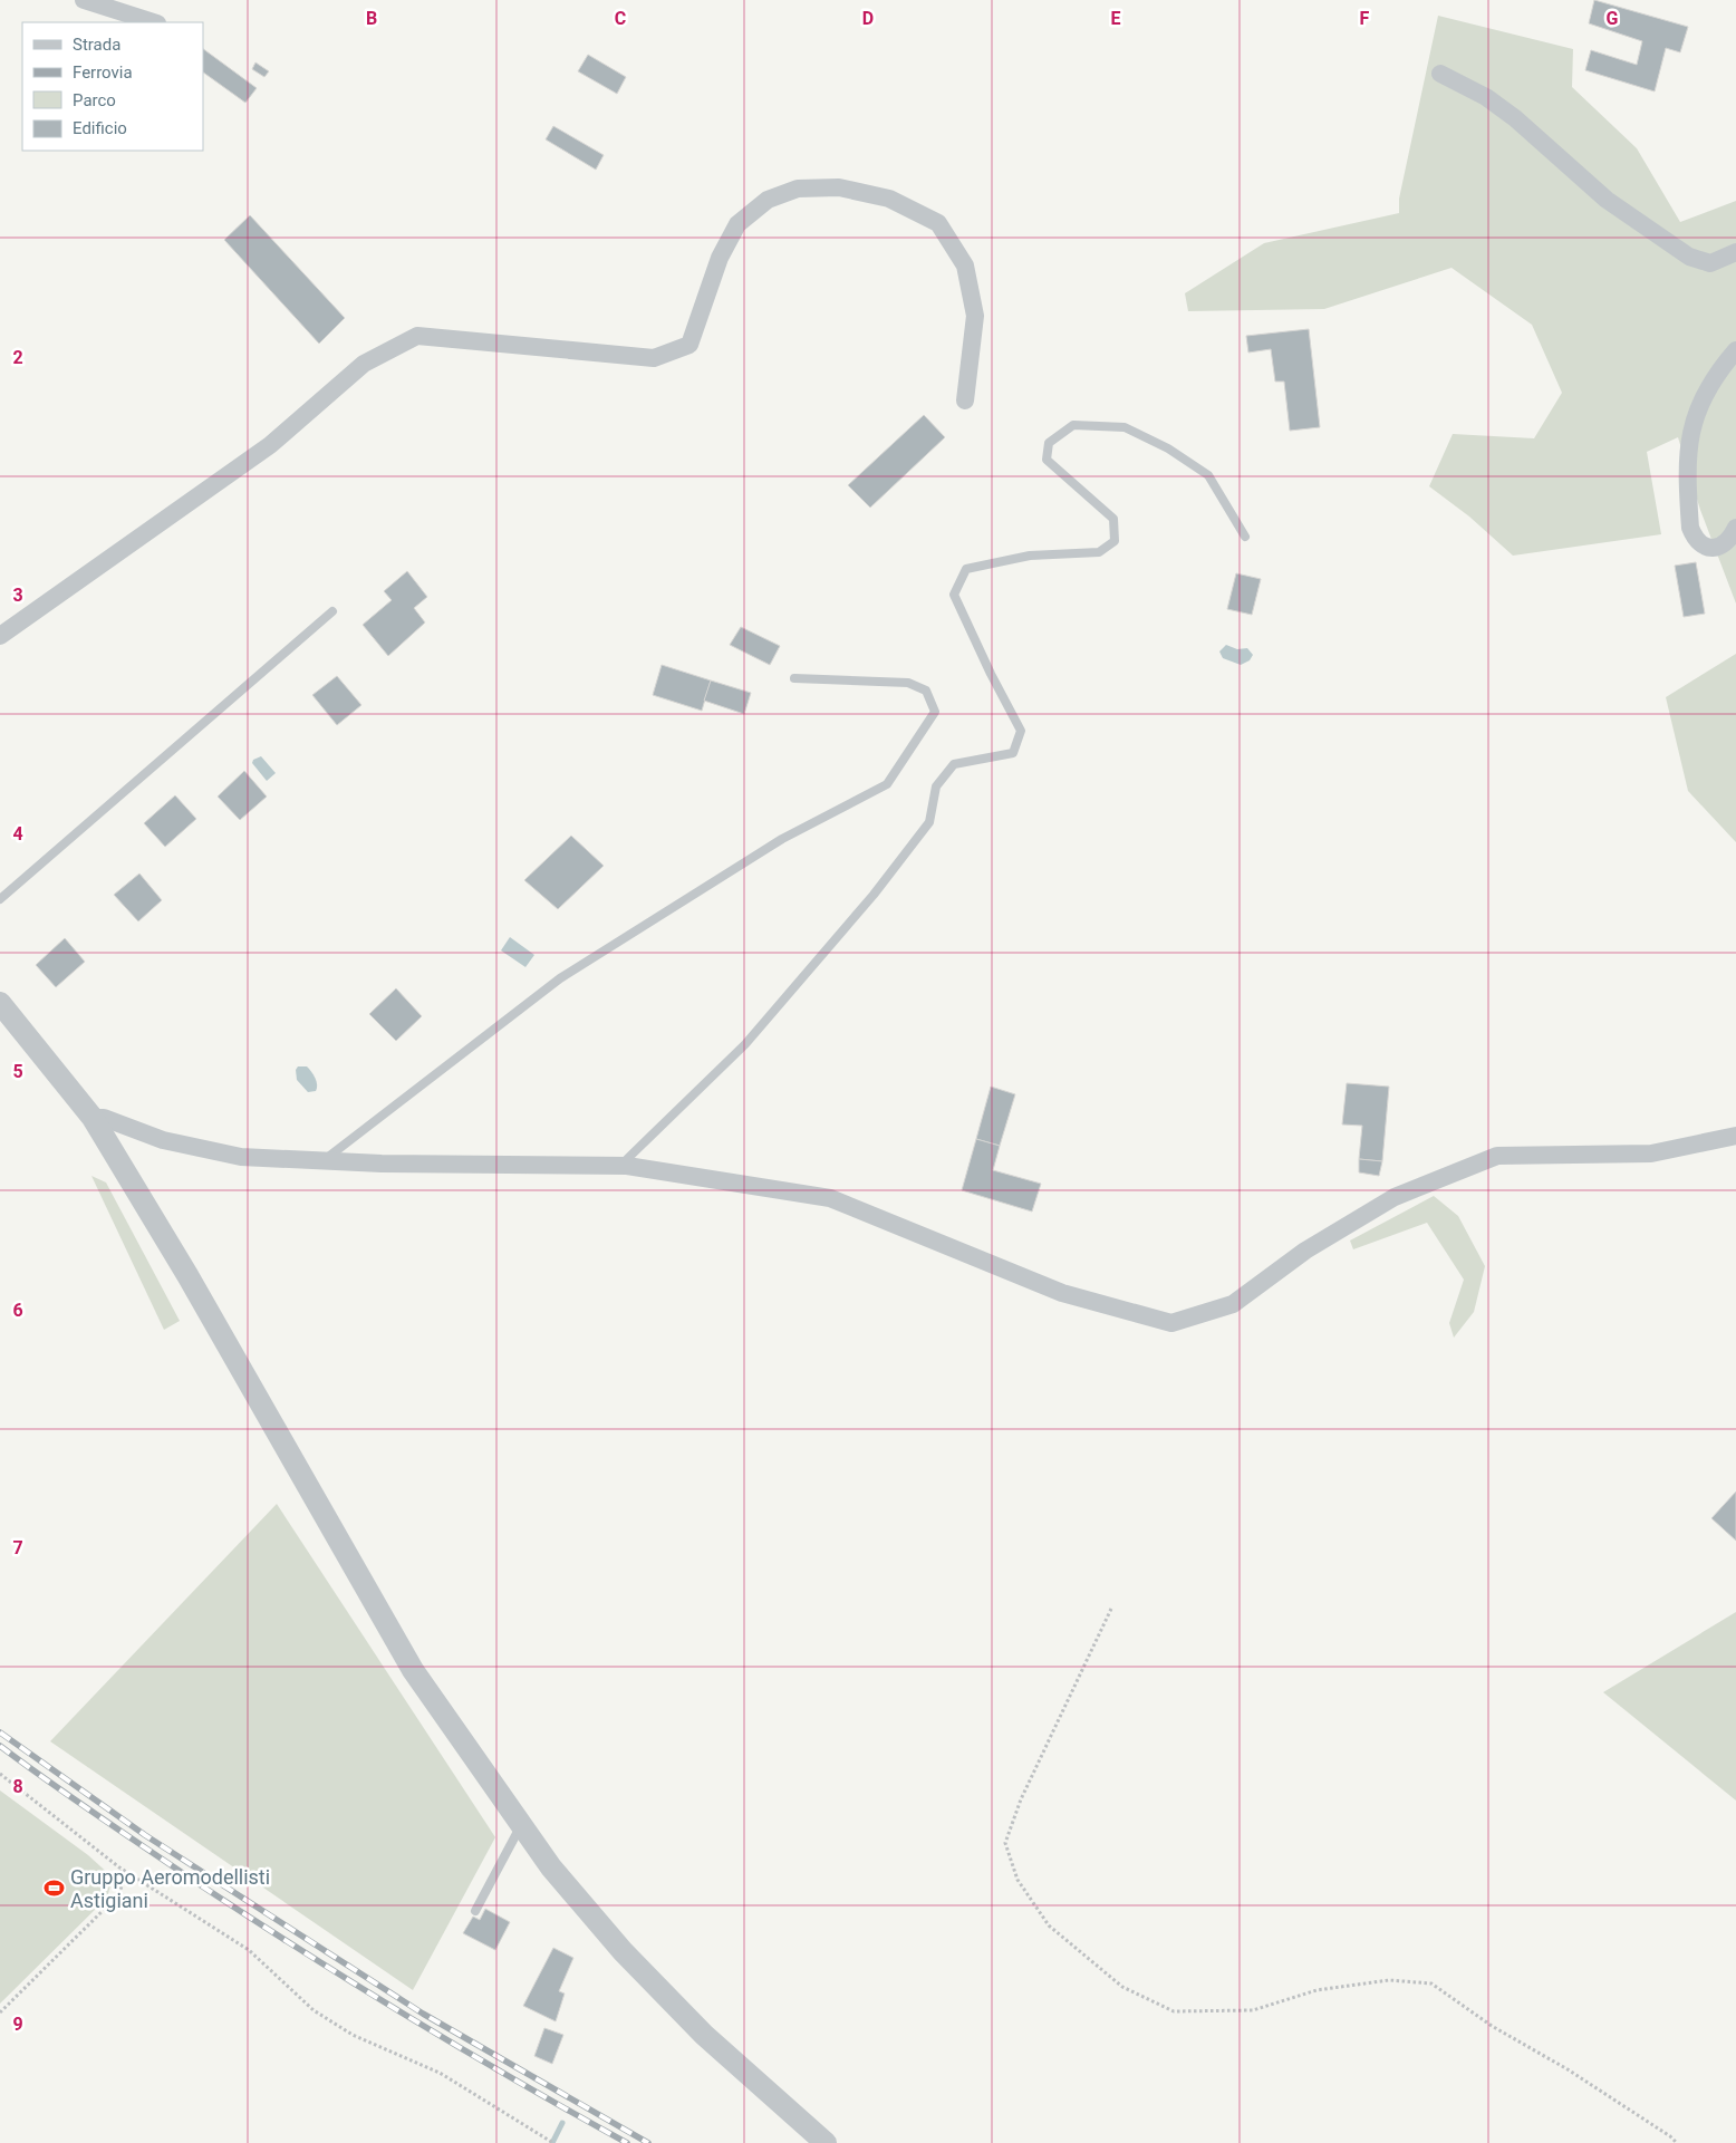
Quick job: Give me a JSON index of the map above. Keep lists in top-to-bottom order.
{
  "places": {
    "sports": ["Gruppo Aeromodellisti Astigiani"]
  },
  "legend": [
    "Strada",
    "Ferrovia",
    "Parco",
    "Edificio"
  ],
  "grid": {
    "columns": [
      "B",
      "C",
      "D",
      "E",
      "F",
      "G"
    ],
    "rows": [
      "2",
      "3",
      "4",
      "5",
      "6",
      "7",
      "8",
      "9"
    ]
  }
}
